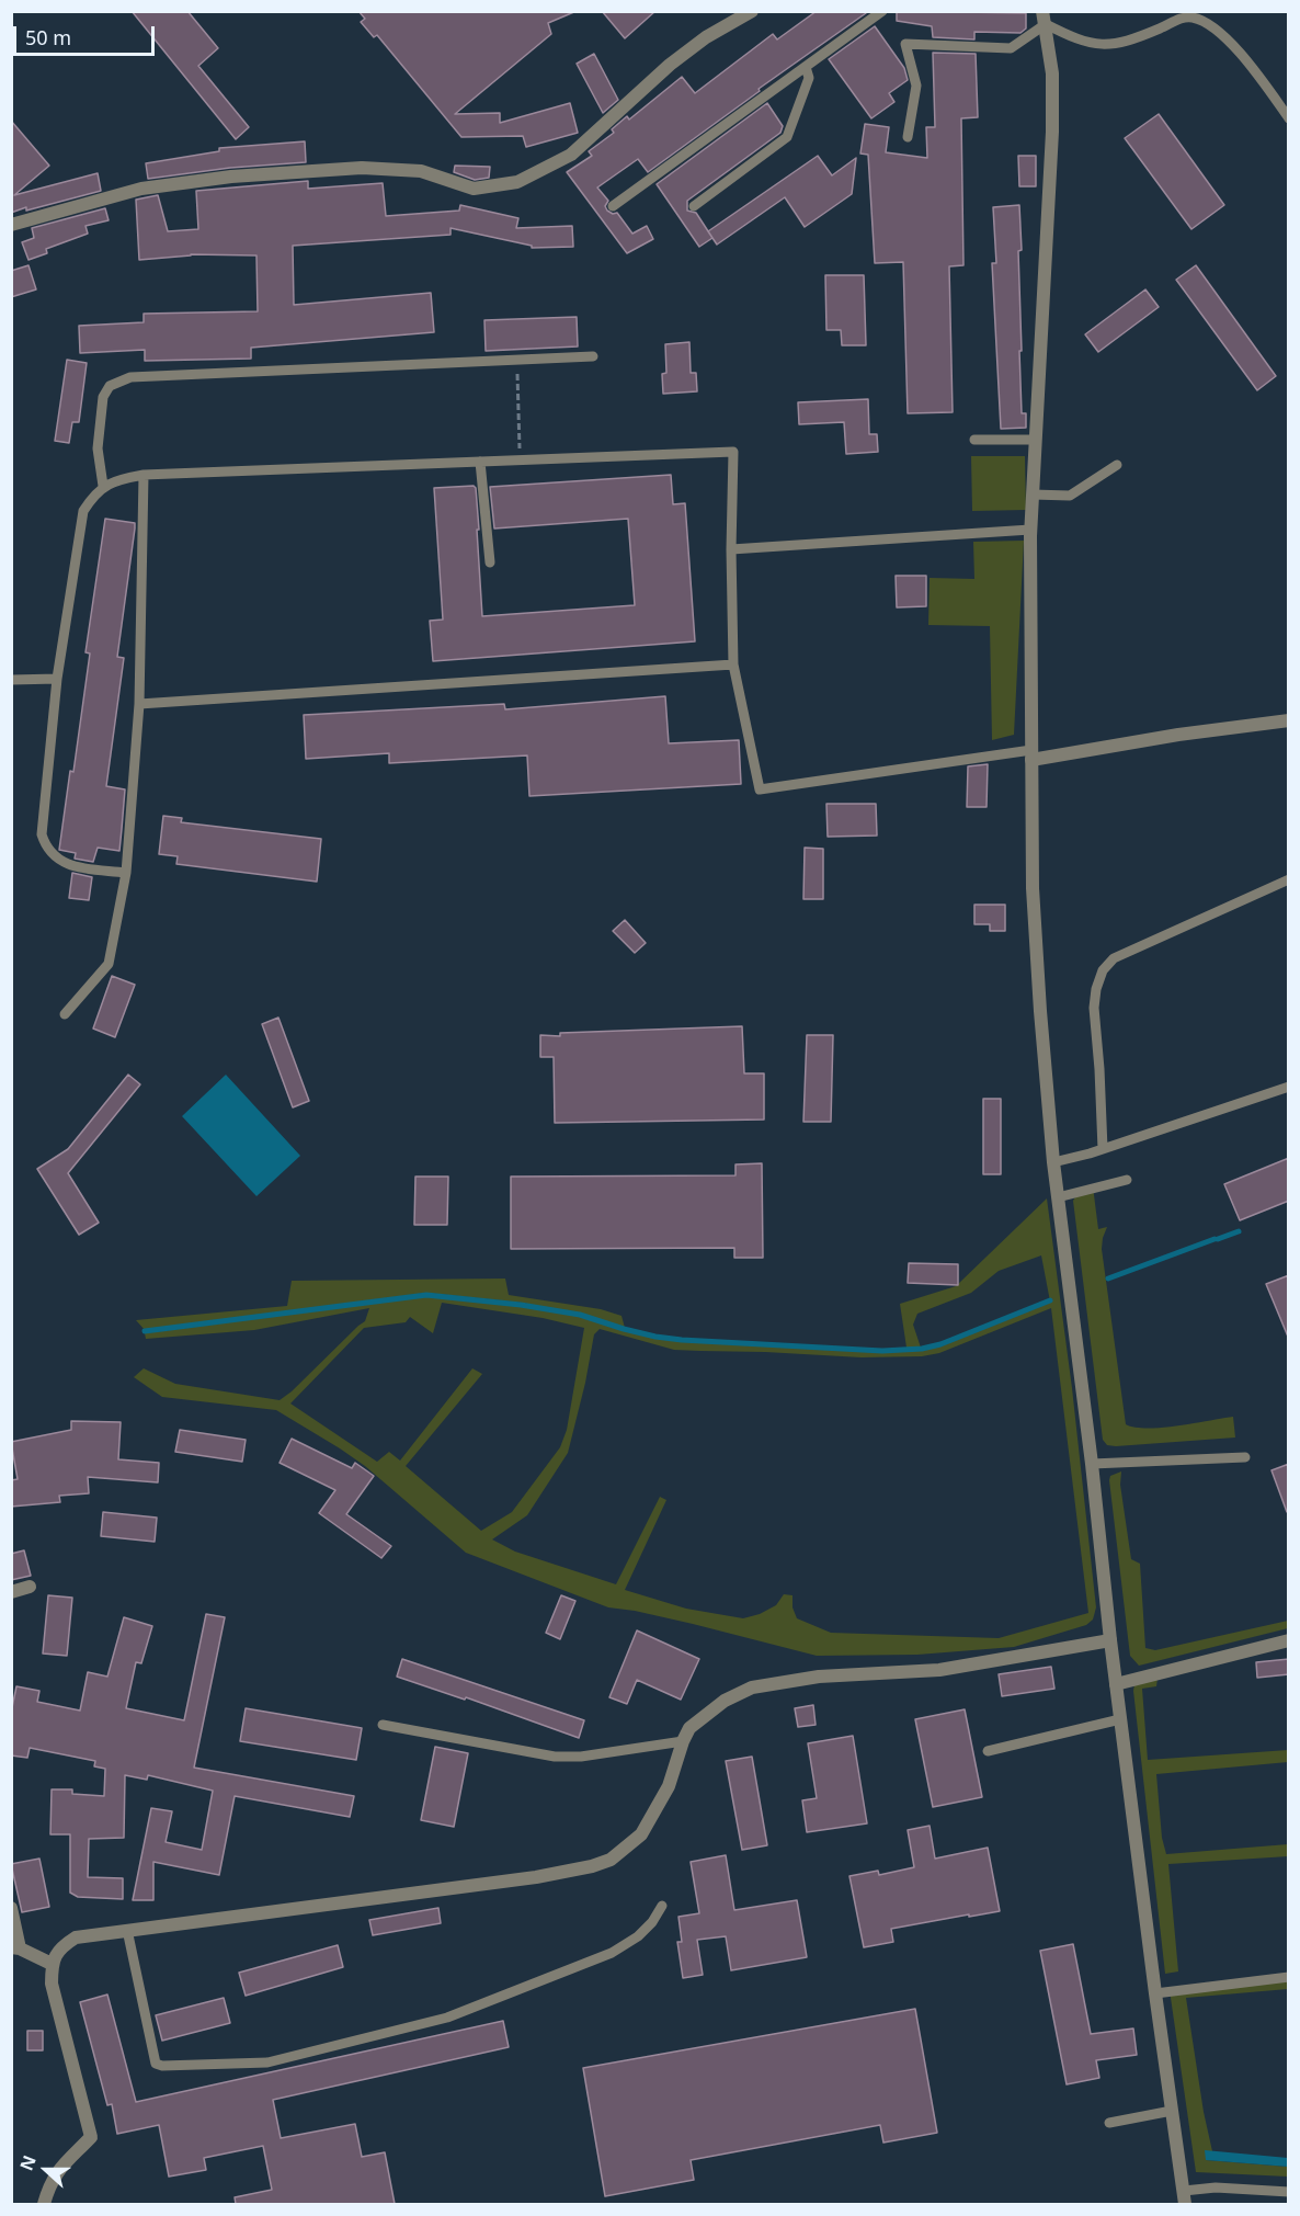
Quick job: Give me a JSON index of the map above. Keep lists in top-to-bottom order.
{
  "scale_bar": "50 m",
  "north": "left"
}
